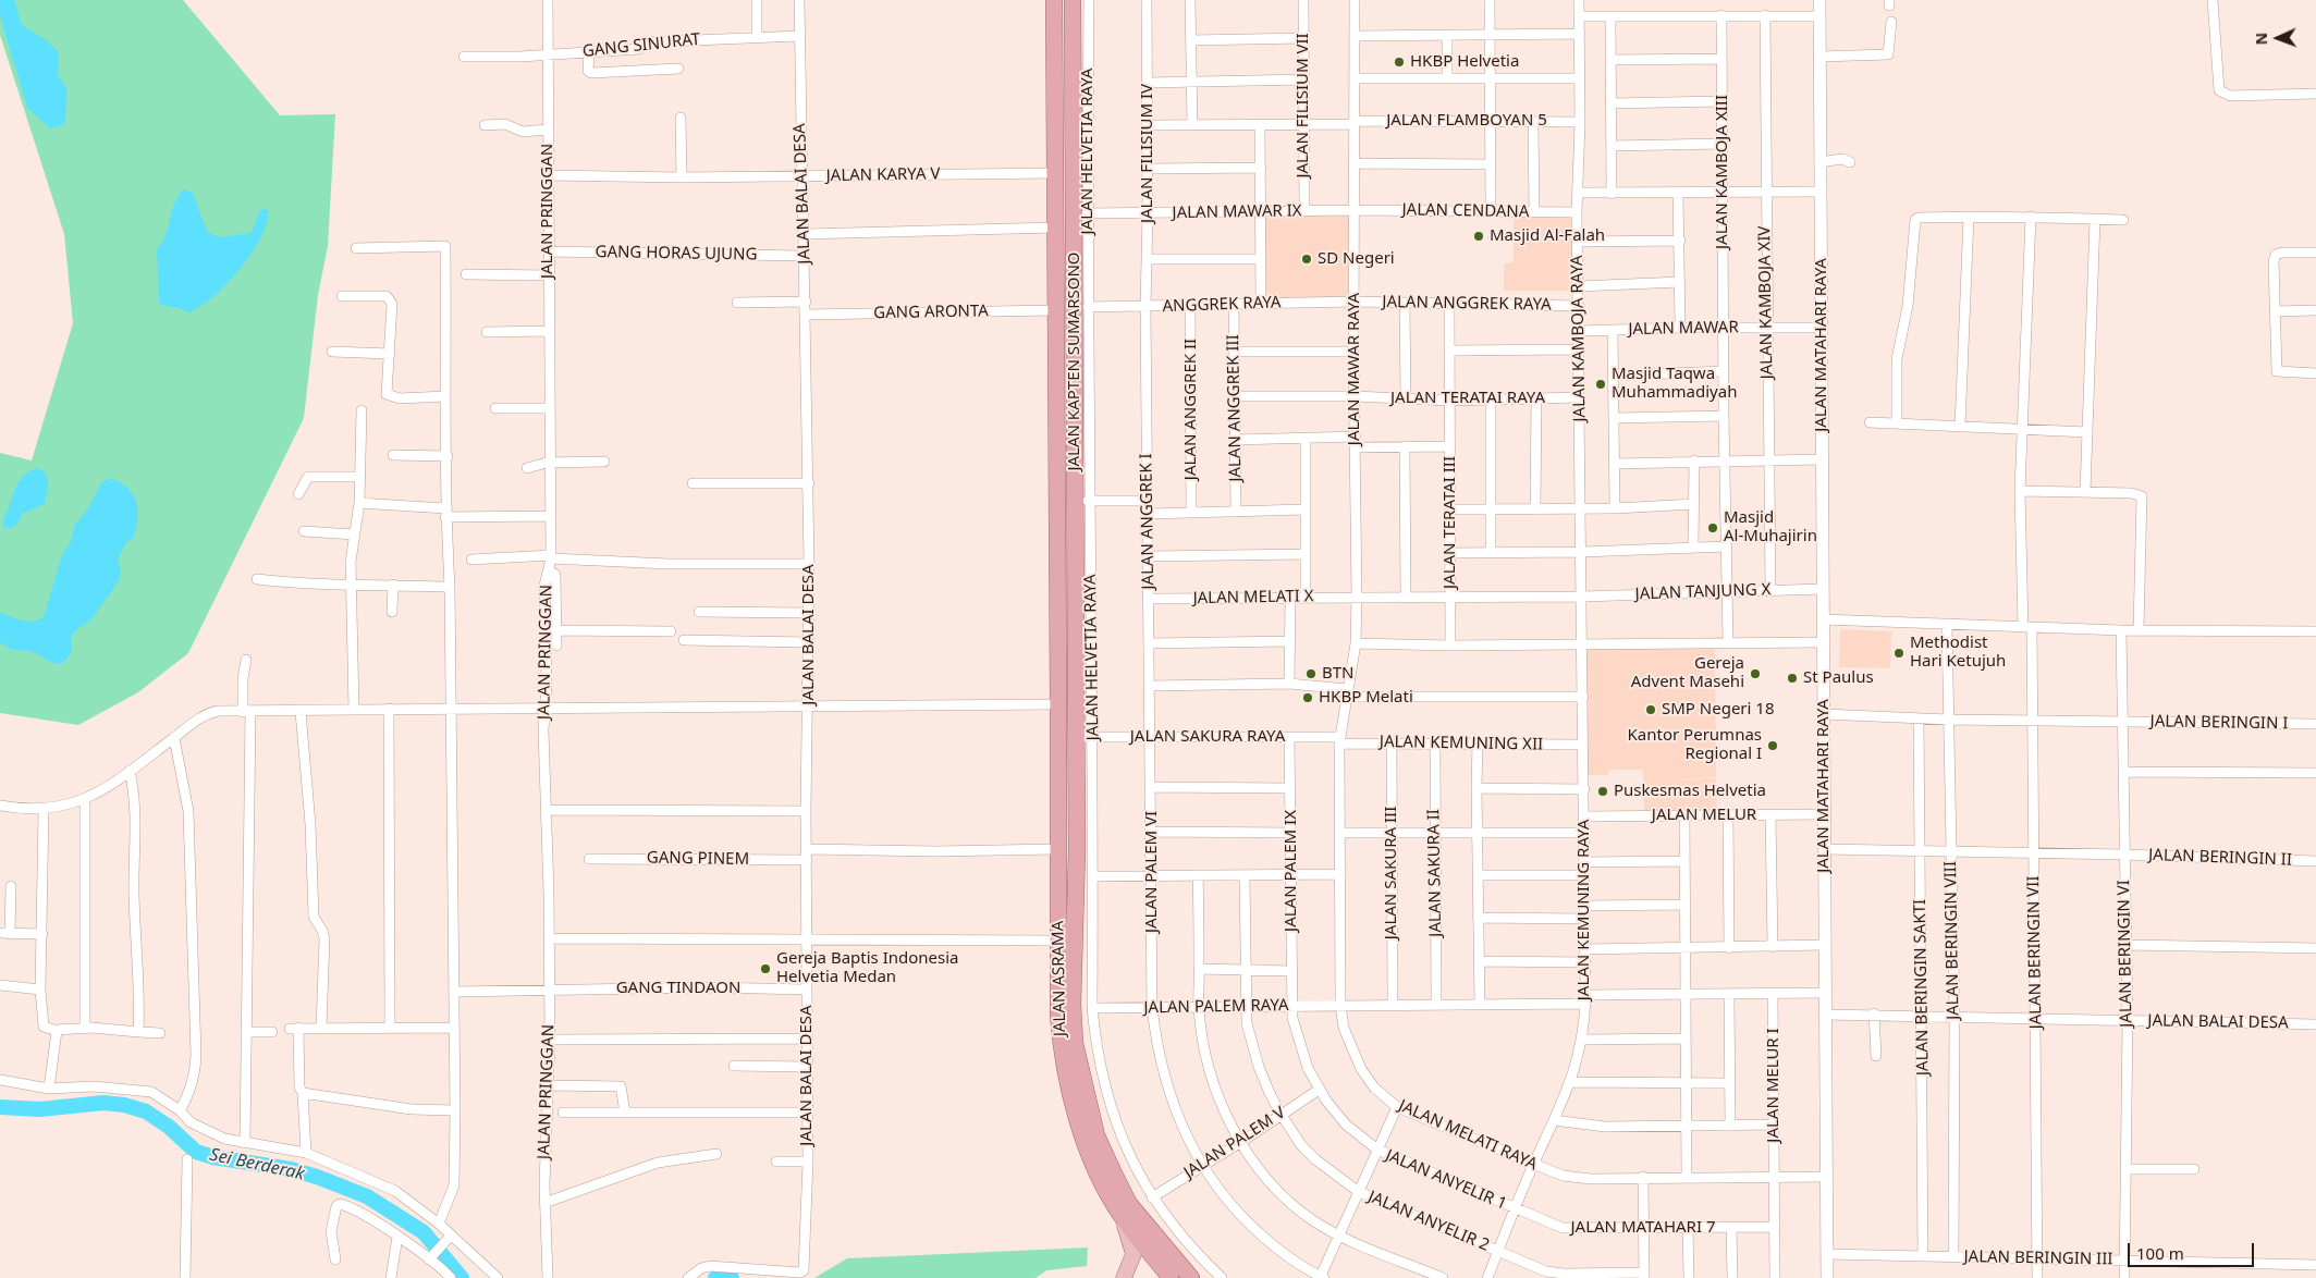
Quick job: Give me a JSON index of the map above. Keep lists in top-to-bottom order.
{
  "streets": {
    "highway": ["JALAN KAPTEN SUMARSONO", "JALAN ASRAMA"],
    "street": [
      "GANG SINURAT",
      "JALAN FILISIUM VII",
      "JALAN FLAMBOYAN 5",
      "JALAN HELVETIA RAYA",
      "JALAN FILISIUM IV",
      "JALAN KAMBOJA XIII",
      "JALAN KARYA V",
      "JALAN BALAI DESA",
      "JALAN PRINGGAN",
      "JALAN CENDANA",
      "JALAN MAWAR IX",
      "GANG HORAS UJUNG",
      "JALAN KAMBOJA XIV",
      "JALAN ANGGREK RAYA",
      "ANGGREK RAYA",
      "GANG ARONTA",
      "JALAN MAWAR",
      "JALAN KAMBOJA RAYA",
      "JALAN MATAHARI RAYA",
      "JALAN MAWAR RAYA",
      "JALAN TERATAI RAYA",
      "JALAN ANGGREK III",
      "JALAN ANGGREK II",
      "JALAN ANGGREK I",
      "JALAN TERATAI III",
      "JALAN TANJUNG X",
      "JALAN MELATI X",
      "JALAN BERINGIN I",
      "JALAN SAKURA RAYA",
      "JALAN KEMUNING XII",
      "JALAN MELUR",
      "JALAN BERINGIN II",
      "GANG PINEM",
      "JALAN PALEM IX",
      "JALAN PALEM VI",
      "JALAN SAKURA III",
      "JALAN SAKURA II",
      "JALAN KEMUNING RAYA",
      "JALAN BERINGIN VIII",
      "JALAN BERINGIN VII",
      "JALAN BERINGIN VI",
      "JALAN BERINGIN SAKTI",
      "GANG TINDAON",
      "JALAN PALEM RAYA",
      "JALAN MELUR I",
      "JALAN MELATI RAYA",
      "JALAN PALEM V",
      "JALAN ANYELIR 1",
      "JALAN ANYELIR 2",
      "JALAN MATAHARI 7",
      "JALAN BERINGIN III"
    ]
  },
  "crossings": [
    ["GANG SINURAT", "JALAN BALAI DESA"],
    ["GANG SINURAT", "JALAN PRINGGAN"],
    ["JALAN FILISIUM VII", "JALAN FLAMBOYAN 5"],
    ["JALAN FILISIUM VII", "JALAN MAWAR IX"],
    ["JALAN FLAMBOYAN 5", "JALAN FILISIUM IV"],
    ["JALAN FLAMBOYAN 5", "JALAN KAMBOJA RAYA"],
    ["JALAN FLAMBOYAN 5", "JALAN MAWAR RAYA"],
    ["JALAN HELVETIA RAYA", "JALAN MAWAR IX"],
    ["JALAN HELVETIA RAYA", "ANGGREK RAYA"],
    ["JALAN HELVETIA RAYA", "JALAN SAKURA RAYA"],
    ["JALAN HELVETIA RAYA", "JALAN PALEM RAYA"],
    ["JALAN HELVETIA RAYA", "JALAN PALEM V"],
    ["JALAN FILISIUM IV", "JALAN MAWAR IX"],
    ["JALAN FILISIUM IV", "ANGGREK RAYA"],
    ["JALAN FILISIUM IV", "JALAN ANGGREK I"],
    ["JALAN KAMBOJA XIII", "JALAN MAWAR"],
    ["JALAN KAMBOJA XIII", "JALAN TANJUNG X"],
    ["JALAN KARYA V", "JALAN BALAI DESA"],
    ["JALAN KARYA V", "JALAN PRINGGAN"],
    ["JALAN KARYA V", "JALAN KAPTEN SUMARSONO"],
    ["JALAN BALAI DESA", "GANG HORAS UJUNG"],
    ["JALAN BALAI DESA", "GANG ARONTA"],
    ["JALAN BALAI DESA", "JALAN MATAHARI RAYA"],
    ["JALAN BALAI DESA", "GANG PINEM"],
    ["JALAN BALAI DESA", "JALAN BERINGIN VIII"],
    ["JALAN BALAI DESA", "JALAN BERINGIN VII"],
    ["JALAN BALAI DESA", "JALAN BERINGIN VI"],
    ["JALAN BALAI DESA", "JALAN BERINGIN SAKTI"],
    ["JALAN BALAI DESA", "GANG TINDAON"],
    ["JALAN PRINGGAN", "GANG HORAS UJUNG"],
    ["JALAN PRINGGAN", "GANG TINDAON"],
    ["JALAN CENDANA", "JALAN MAWAR IX"],
    ["JALAN CENDANA", "JALAN KAMBOJA RAYA"],
    ["JALAN CENDANA", "JALAN MAWAR RAYA"],
    ["JALAN MAWAR IX", "JALAN MAWAR RAYA"],
    ["JALAN KAMBOJA XIV", "JALAN MAWAR"],
    ["JALAN KAMBOJA XIV", "JALAN TANJUNG X"],
    ["JALAN ANGGREK RAYA", "ANGGREK RAYA"],
    ["JALAN ANGGREK RAYA", "JALAN KAMBOJA RAYA"],
    ["JALAN ANGGREK RAYA", "JALAN MAWAR RAYA"],
    ["JALAN ANGGREK RAYA", "JALAN TERATAI III"],
    ["ANGGREK RAYA", "JALAN MAWAR RAYA"],
    ["ANGGREK RAYA", "JALAN ANGGREK III"],
    ["ANGGREK RAYA", "JALAN ANGGREK II"],
    ["ANGGREK RAYA", "JALAN ANGGREK I"],
    ["GANG ARONTA", "JALAN KAPTEN SUMARSONO"],
    ["JALAN MAWAR", "JALAN KAMBOJA RAYA"],
    ["JALAN MAWAR", "JALAN MATAHARI RAYA"],
    ["JALAN KAMBOJA RAYA", "JALAN TERATAI RAYA"],
    ["JALAN KAMBOJA RAYA", "JALAN TANJUNG X"],
    ["JALAN KAMBOJA RAYA", "JALAN KEMUNING RAYA"],
    ["JALAN MATAHARI RAYA", "JALAN TANJUNG X"],
    ["JALAN MATAHARI RAYA", "JALAN BERINGIN I"],
    ["JALAN MATAHARI RAYA", "JALAN MELUR"],
    ["JALAN MATAHARI RAYA", "JALAN BERINGIN II"],
    ["JALAN MATAHARI RAYA", "JALAN PALEM RAYA"],
    ["JALAN MATAHARI RAYA", "JALAN MELATI RAYA"],
    ["JALAN MATAHARI RAYA", "JALAN BERINGIN III"],
    ["JALAN KAPTEN SUMARSONO", "JALAN SAKURA RAYA"],
    ["JALAN KAPTEN SUMARSONO", "JALAN ASRAMA"],
    ["JALAN MAWAR RAYA", "JALAN TERATAI RAYA"],
    ["JALAN MAWAR RAYA", "JALAN MELATI X"],
    ["JALAN MAWAR RAYA", "JALAN SAKURA RAYA"],
    ["JALAN MAWAR RAYA", "JALAN KEMUNING XII"],
    ["JALAN MAWAR RAYA", "JALAN MELATI RAYA"],
    ["JALAN TERATAI RAYA", "JALAN ANGGREK III"],
    ["JALAN TERATAI RAYA", "JALAN TERATAI III"],
    ["JALAN ANGGREK I", "JALAN MELATI X"],
    ["JALAN ANGGREK I", "JALAN SAKURA RAYA"],
    ["JALAN ANGGREK I", "JALAN PALEM VI"],
    ["JALAN TERATAI III", "JALAN TANJUNG X"],
    ["JALAN TERATAI III", "JALAN MELATI X"],
    ["JALAN TANJUNG X", "JALAN MELATI X"],
    ["JALAN BERINGIN I", "JALAN BERINGIN VIII"],
    ["JALAN BERINGIN I", "JALAN BERINGIN VII"],
    ["JALAN BERINGIN I", "JALAN BERINGIN VI"],
    ["JALAN BERINGIN I", "JALAN BERINGIN SAKTI"],
    ["JALAN SAKURA RAYA", "JALAN KEMUNING XII"],
    ["JALAN SAKURA RAYA", "JALAN PALEM IX"],
    ["JALAN SAKURA RAYA", "JALAN PALEM VI"],
    ["JALAN SAKURA RAYA", "JALAN ASRAMA"],
    ["JALAN SAKURA RAYA", "JALAN MELATI RAYA"],
    ["JALAN KEMUNING XII", "JALAN SAKURA III"],
    ["JALAN KEMUNING XII", "JALAN SAKURA II"],
    ["JALAN KEMUNING XII", "JALAN KEMUNING RAYA"],
    ["JALAN KEMUNING XII", "JALAN MELATI RAYA"],
    ["JALAN MELUR", "JALAN KEMUNING RAYA"],
    ["JALAN BERINGIN II", "JALAN BERINGIN VIII"],
    ["JALAN BERINGIN II", "JALAN BERINGIN VII"],
    ["JALAN BERINGIN II", "JALAN BERINGIN VI"],
    ["JALAN BERINGIN II", "JALAN BERINGIN SAKTI"],
    ["JALAN PALEM IX", "JALAN PALEM RAYA"],
    ["JALAN PALEM IX", "JALAN PALEM V"],
    ["JALAN PALEM IX", "JALAN ANYELIR 1"],
    ["JALAN PALEM VI", "JALAN PALEM RAYA"],
    ["JALAN PALEM VI", "JALAN PALEM V"],
    ["JALAN SAKURA III", "JALAN PALEM RAYA"],
    ["JALAN SAKURA II", "JALAN PALEM RAYA"],
    ["JALAN KEMUNING RAYA", "JALAN PALEM RAYA"],
    ["JALAN KEMUNING RAYA", "JALAN MELATI RAYA"],
    ["JALAN KEMUNING RAYA", "JALAN ANYELIR 1"],
    ["JALAN KEMUNING RAYA", "JALAN ANYELIR 2"],
    ["JALAN KEMUNING RAYA", "JALAN MATAHARI 7"],
    ["JALAN BERINGIN VIII", "JALAN BERINGIN III"],
    ["JALAN BERINGIN VII", "JALAN BERINGIN III"],
    ["JALAN BERINGIN VI", "JALAN BERINGIN III"],
    ["JALAN BERINGIN SAKTI", "JALAN BERINGIN III"],
    ["JALAN PALEM RAYA", "JALAN MELUR I"],
    ["JALAN PALEM RAYA", "JALAN MELATI RAYA"],
    ["JALAN PALEM RAYA", "JALAN ANYELIR 2"],
    ["JALAN MELUR I", "JALAN MELATI RAYA"],
    ["JALAN MELUR I", "JALAN MATAHARI 7"],
    ["JALAN PALEM V", "JALAN ANYELIR 1"],
    ["JALAN PALEM V", "JALAN ANYELIR 2"],
    ["JALAN ANYELIR 1", "JALAN MATAHARI 7"]
  ],
  "water": ["Sei Berderak"],
  "places": [
    "HKBP Helvetia",
    "Masjid Al-Falah",
    "SD Negeri",
    "Masjid Taqwa Muhammadiyah",
    "Masjid Al-Muhajirin",
    "Methodist Hari Ketujuh",
    "BTN",
    "Gereja Advent Masehi",
    "St Paulus",
    "HKBP Melati",
    "SMP Negeri 18",
    "Kantor Perumnas Regional I",
    "Puskesmas Helvetia",
    "Gereja Baptis Indonesia Helvetia Medan"
  ],
  "scale_bar": "100 m",
  "north": "left"
}
